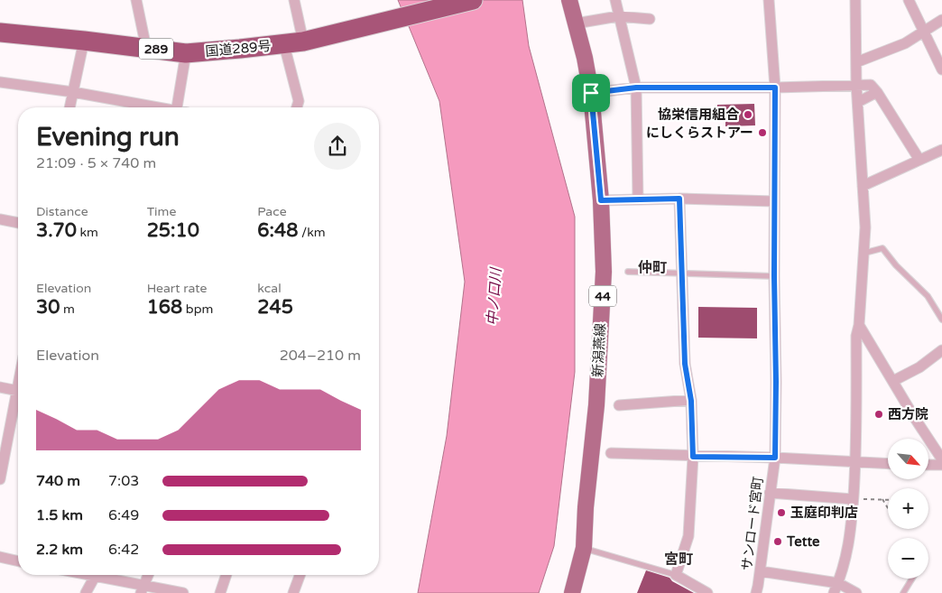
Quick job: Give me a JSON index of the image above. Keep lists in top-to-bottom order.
{
  "streets": {
    "highway": ["289", "国道289号"],
    "main road": ["44", "新潟燕線"],
    "street": ["サンロード宮町"]
  },
  "districts": ["仲町", "宮町"],
  "water": ["中ノ口川"],
  "places": [
    "協栄信用組合",
    "にしくらストアー",
    "西方院",
    "玉庭印判店",
    "Tette"
  ],
  "north": "bottom right",
  "page": {
    "heading": ["Evening run", "21:09 · 5 × 740 m"],
    "stats": [
      ["Distance", "3.70 km"],
      ["Time", "25:10"],
      ["Pace", "6:48 /km"],
      ["Elevation", "30 m"],
      ["Heart rate", "168 bpm"],
      ["kcal", "245"]
    ],
    "chart": ["Elevation", "204–210 m"],
    "map_buttons": ["+", "−"],
    "list": [
      {
        "name": "740 m",
        "note": "7:03"
      },
      {
        "name": "1.5 km",
        "note": "6:49"
      },
      {
        "name": "2.2 km",
        "note": "6:42"
      }
    ]
  }
}
